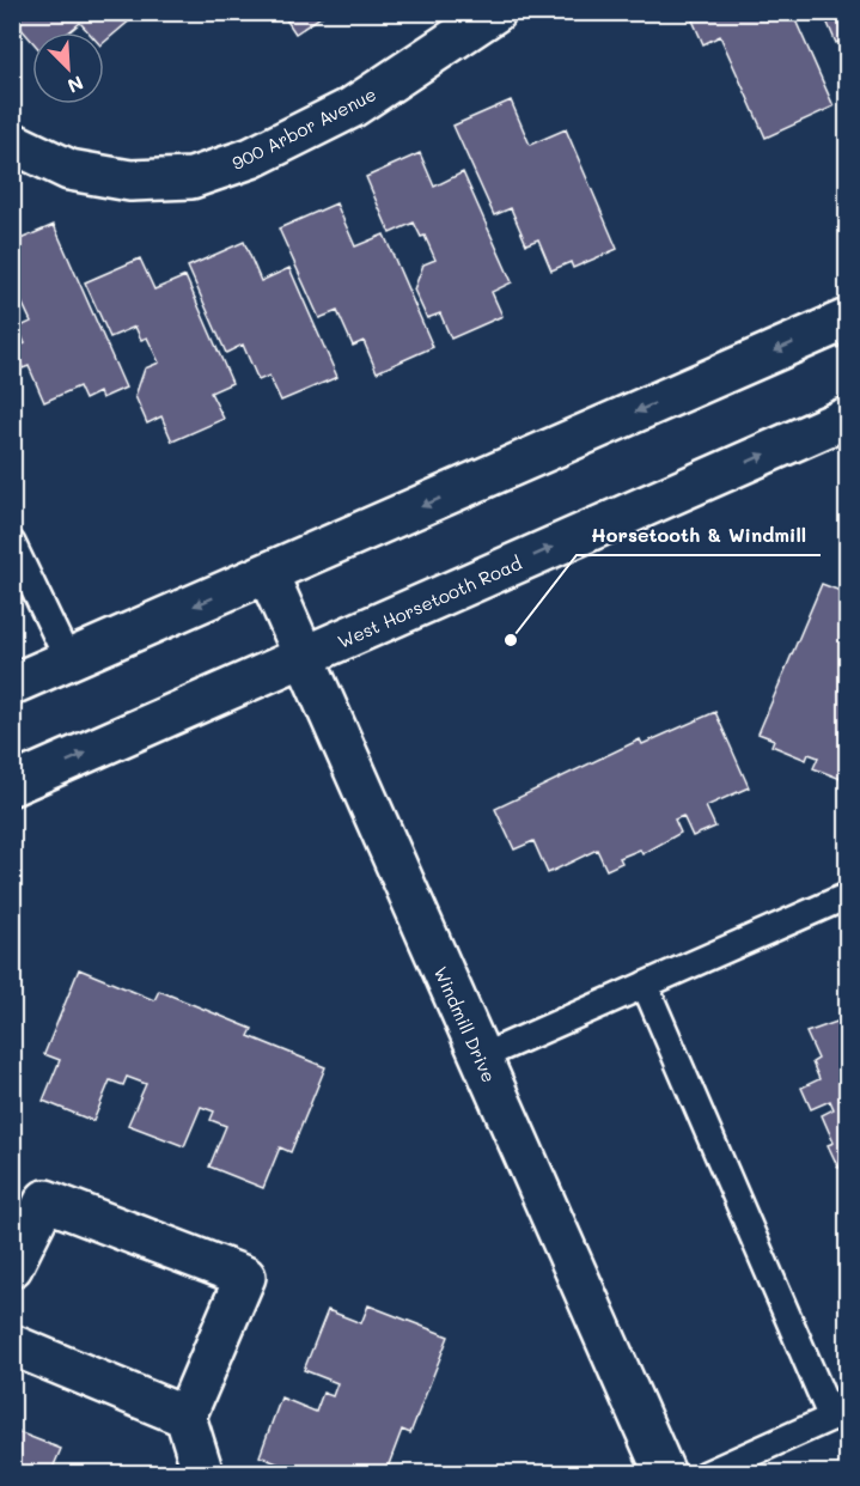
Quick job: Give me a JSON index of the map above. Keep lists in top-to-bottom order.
{
  "streets": {
    "street": ["900 Arbor Avenue", "West Horsetooth Road", "Windmill Drive"]
  },
  "crossings": [
    ["West Horsetooth Road", "Windmill Drive"]
  ],
  "places": ["Horsetooth & Windmill"],
  "north": "bottom right"
}
